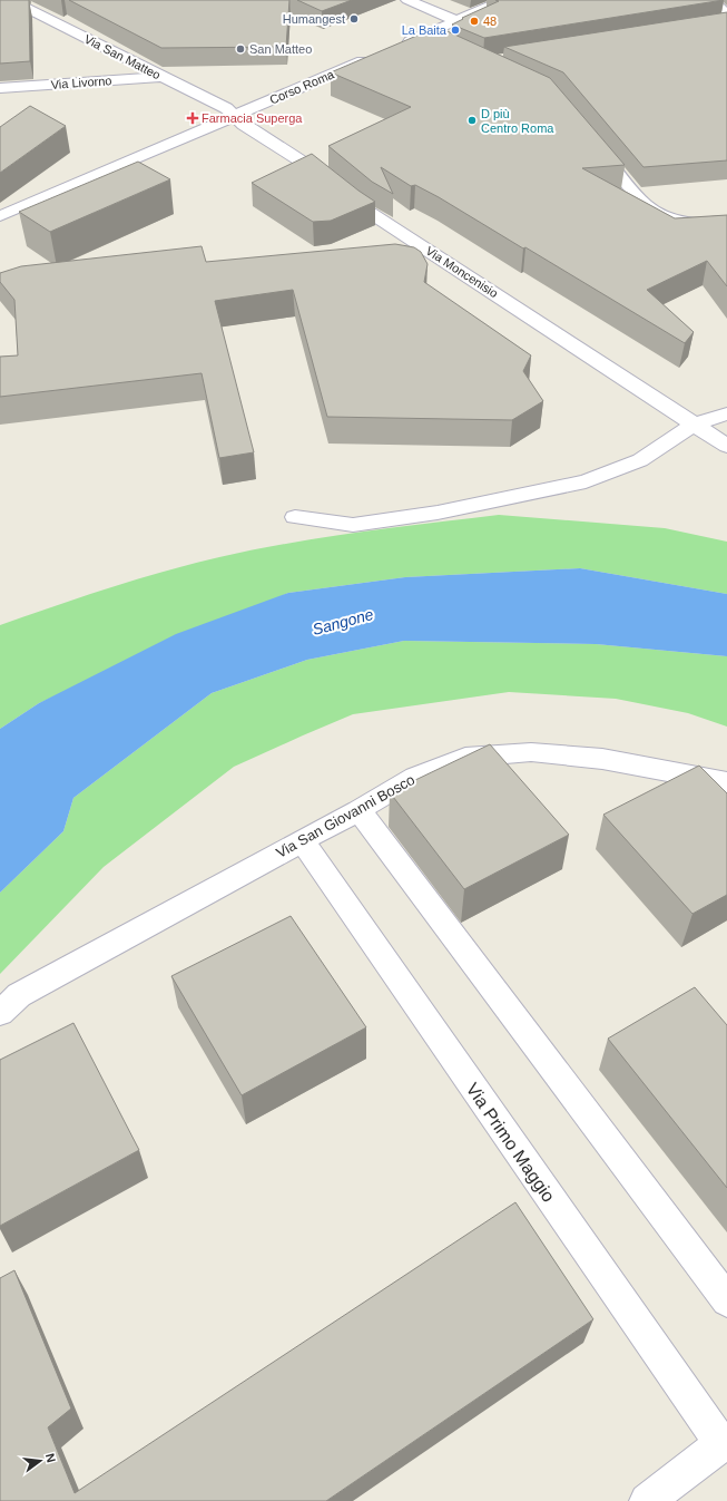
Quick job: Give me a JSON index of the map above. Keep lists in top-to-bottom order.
{
  "streets": {
    "street": [
      "Via San Matteo",
      "Via Livorno",
      "Corso Roma",
      "Via Moncenisio",
      "Via San Giovanni Bosco",
      "Via Primo Maggio"
    ]
  },
  "crossings": [
    ["Via San Matteo", "Via Livorno"],
    ["Via San Matteo", "Corso Roma"],
    ["Via San Matteo", "Via Moncenisio"],
    ["Corso Roma", "Via Moncenisio"],
    ["Via San Giovanni Bosco", "Via Primo Maggio"]
  ],
  "water": ["Sangone"],
  "places": {
    "other": [
      "Humangest",
      "48",
      "La Baita",
      "San Matteo",
      "D più Centro Roma"
    ],
    "health": ["Farmacia Superga"]
  },
  "north": "right"
}
